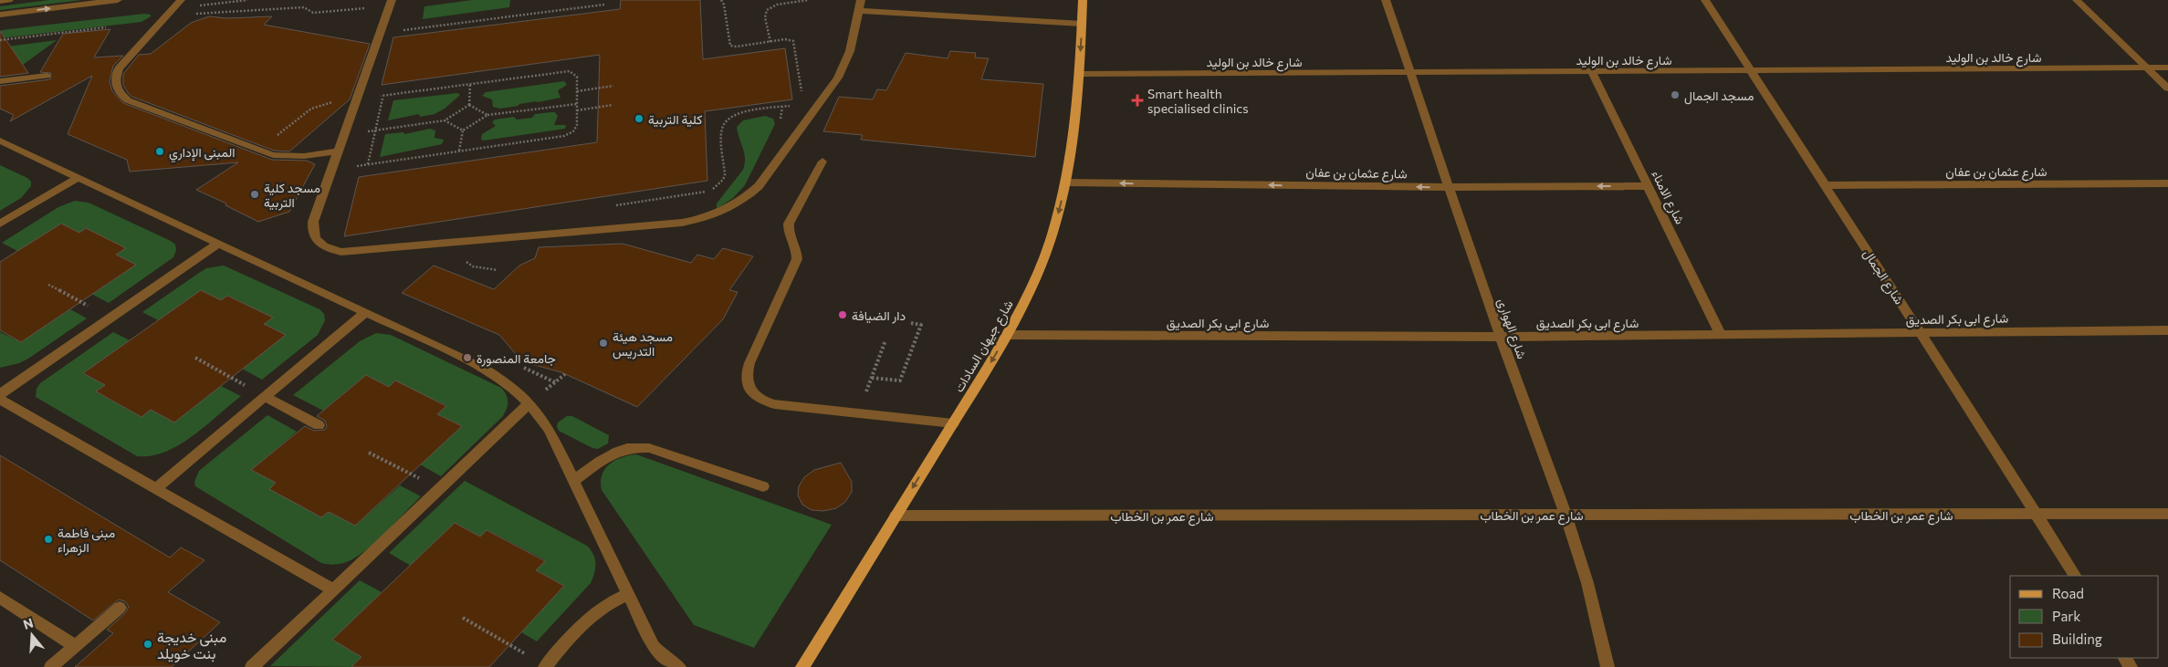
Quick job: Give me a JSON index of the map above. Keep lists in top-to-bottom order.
{
  "streets": {
    "main road": ["شارع جيهان السادات"],
    "street": [
      "شارع خالد بن الوليد",
      "شارع عثمان بن عفان",
      "شارع الامناء",
      "شارع الجمال",
      "شارع ابى بكر الصديق",
      "شارع الهوارى",
      "شارع عمر بن الخطاب"
    ]
  },
  "crossings": [
    ["شارع خالد بن الوليد", "شارع الامناء"],
    ["شارع خالد بن الوليد", "شارع الجمال"],
    ["شارع خالد بن الوليد", "شارع الهوارى"],
    ["شارع خالد بن الوليد", "شارع جيهان السادات"],
    ["شارع عثمان بن عفان", "شارع الامناء"],
    ["شارع عثمان بن عفان", "شارع الجمال"],
    ["شارع عثمان بن عفان", "شارع الهوارى"],
    ["شارع عثمان بن عفان", "شارع جيهان السادات"],
    ["شارع الامناء", "شارع ابى بكر الصديق"],
    ["شارع الجمال", "شارع ابى بكر الصديق"],
    ["شارع الجمال", "شارع عمر بن الخطاب"],
    ["شارع ابى بكر الصديق", "شارع الهوارى"],
    ["شارع ابى بكر الصديق", "شارع جيهان السادات"],
    ["شارع الهوارى", "شارع عمر بن الخطاب"],
    ["شارع جيهان السادات", "شارع عمر بن الخطاب"]
  ],
  "one_way": ["شارع عثمان بن عفان", "شارع جيهان السادات"],
  "places": {
    "other": [
      "مسجد الجمال",
      "كلية التربية",
      "المبنى الإداري",
      "مسجد كلية التربية",
      "دار الضيافة",
      "مسجد هيئة التدريس",
      "جامعة المنصورة",
      "مبنى فاطمة الزهراء",
      "مبنى خديجة بنت خويلد"
    ],
    "health": ["Smart health specialised clinics"]
  },
  "legend": ["Road", "Park", "Building"],
  "north": "top"
}
